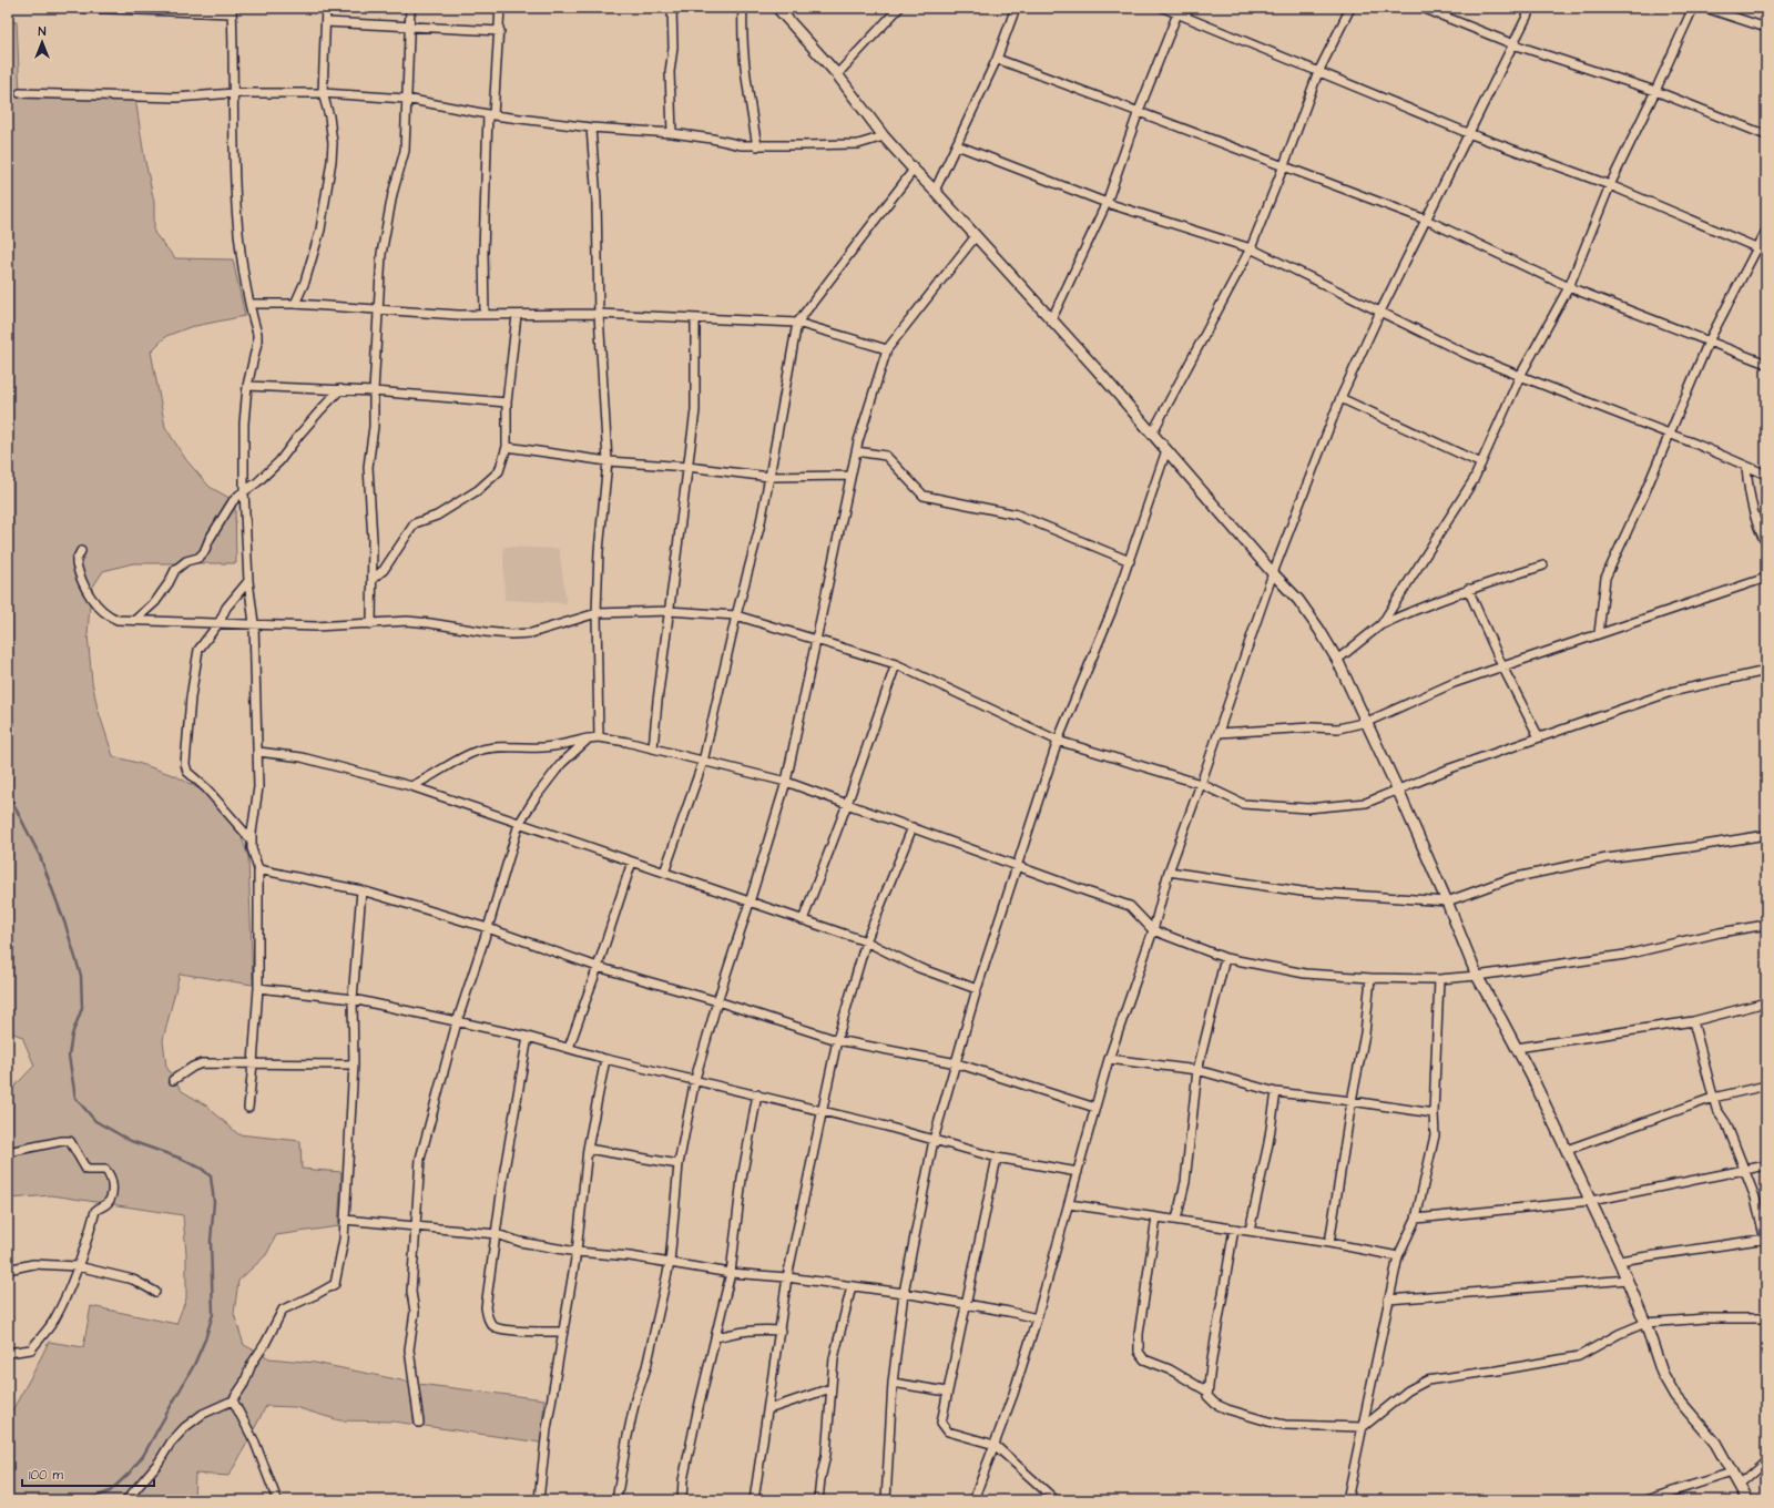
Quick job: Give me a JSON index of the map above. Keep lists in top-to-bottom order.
{
  "scale_bar": "100 m",
  "north": "top"
}
